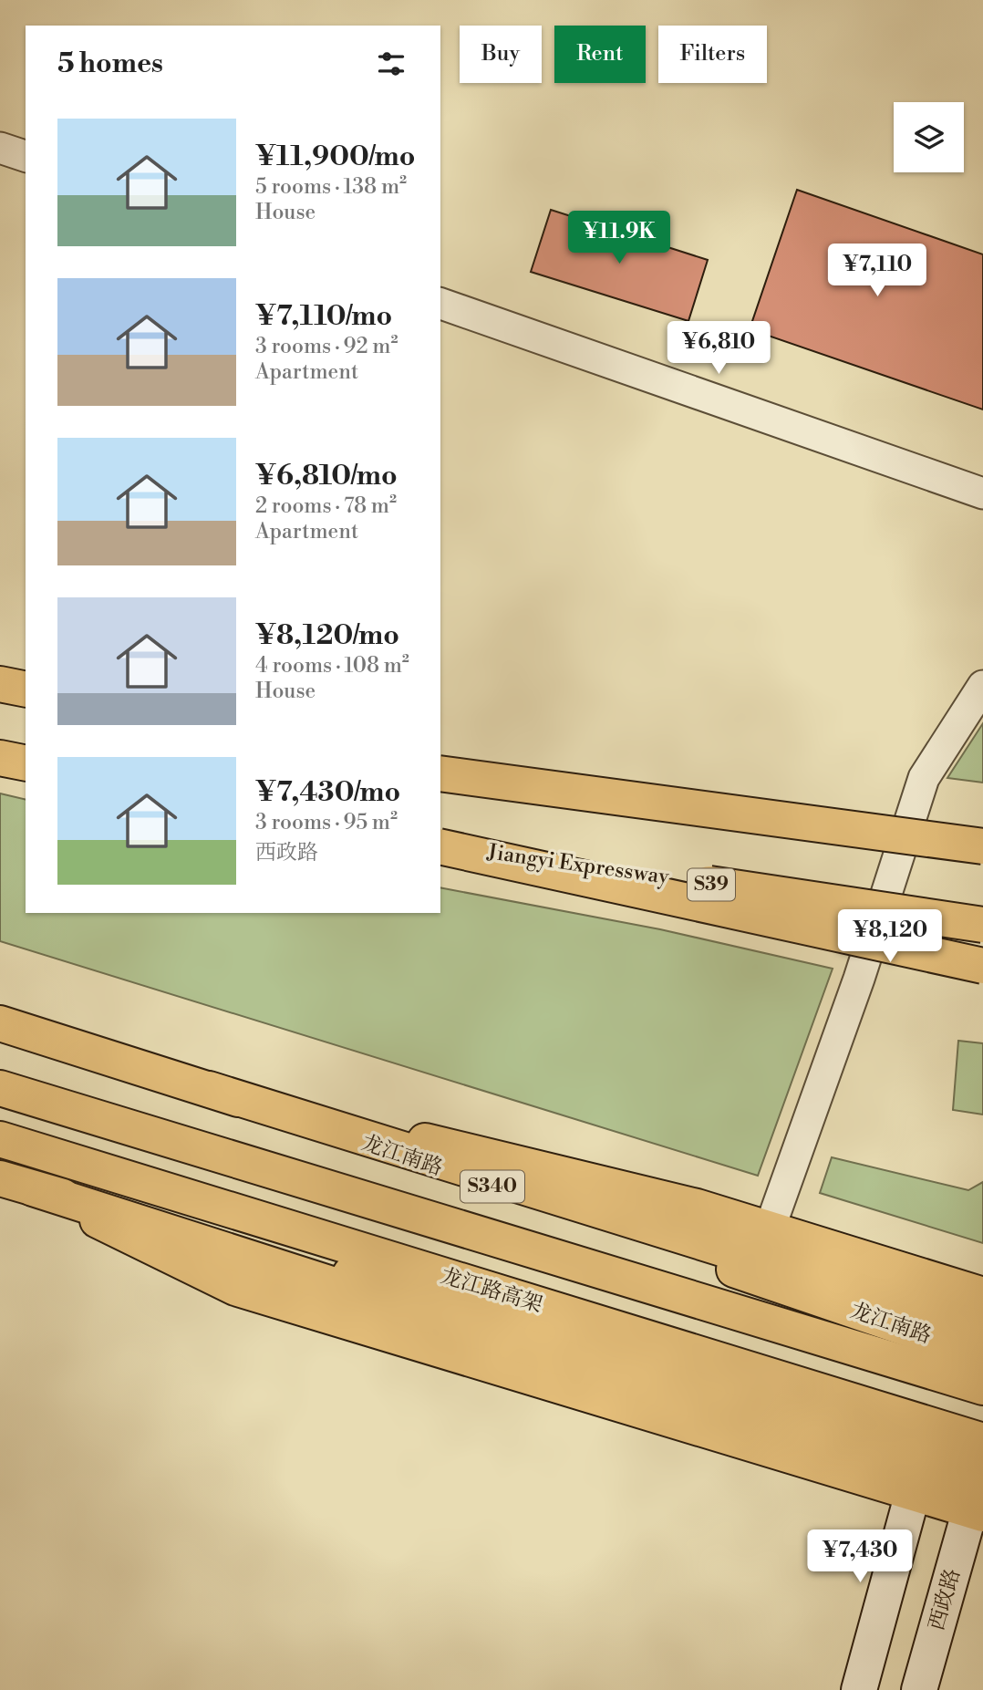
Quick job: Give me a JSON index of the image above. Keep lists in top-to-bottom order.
{
  "streets": {
    "main road": [
      "Jiangyi Expressway",
      "S39",
      "龙江南路",
      "S340",
      "龙江路高架"
    ],
    "street": ["西政路"]
  },
  "page": {
    "chip": ["Buy", "Rent", "Filters"],
    "heading": "5 homes",
    "list": [
      {
        "name": "¥11,900/mo",
        "note": "5 rooms · 138 m² · House"
      },
      {
        "name": "¥7,110/mo",
        "note": "3 rooms · 92 m² · Apartment"
      },
      {
        "name": "¥6,810/mo",
        "note": "2 rooms · 78 m² · Apartment"
      },
      {
        "name": "¥8,120/mo",
        "note": "4 rooms · 108 m² · House"
      },
      {
        "name": "¥7,430/mo",
        "note": "3 rooms · 95 m² · 西政路"
      }
    ],
    "price": [
      "¥11.9K",
      "¥7,110",
      "¥6,810",
      "¥8,120",
      "¥7,430"
    ]
  }
}
